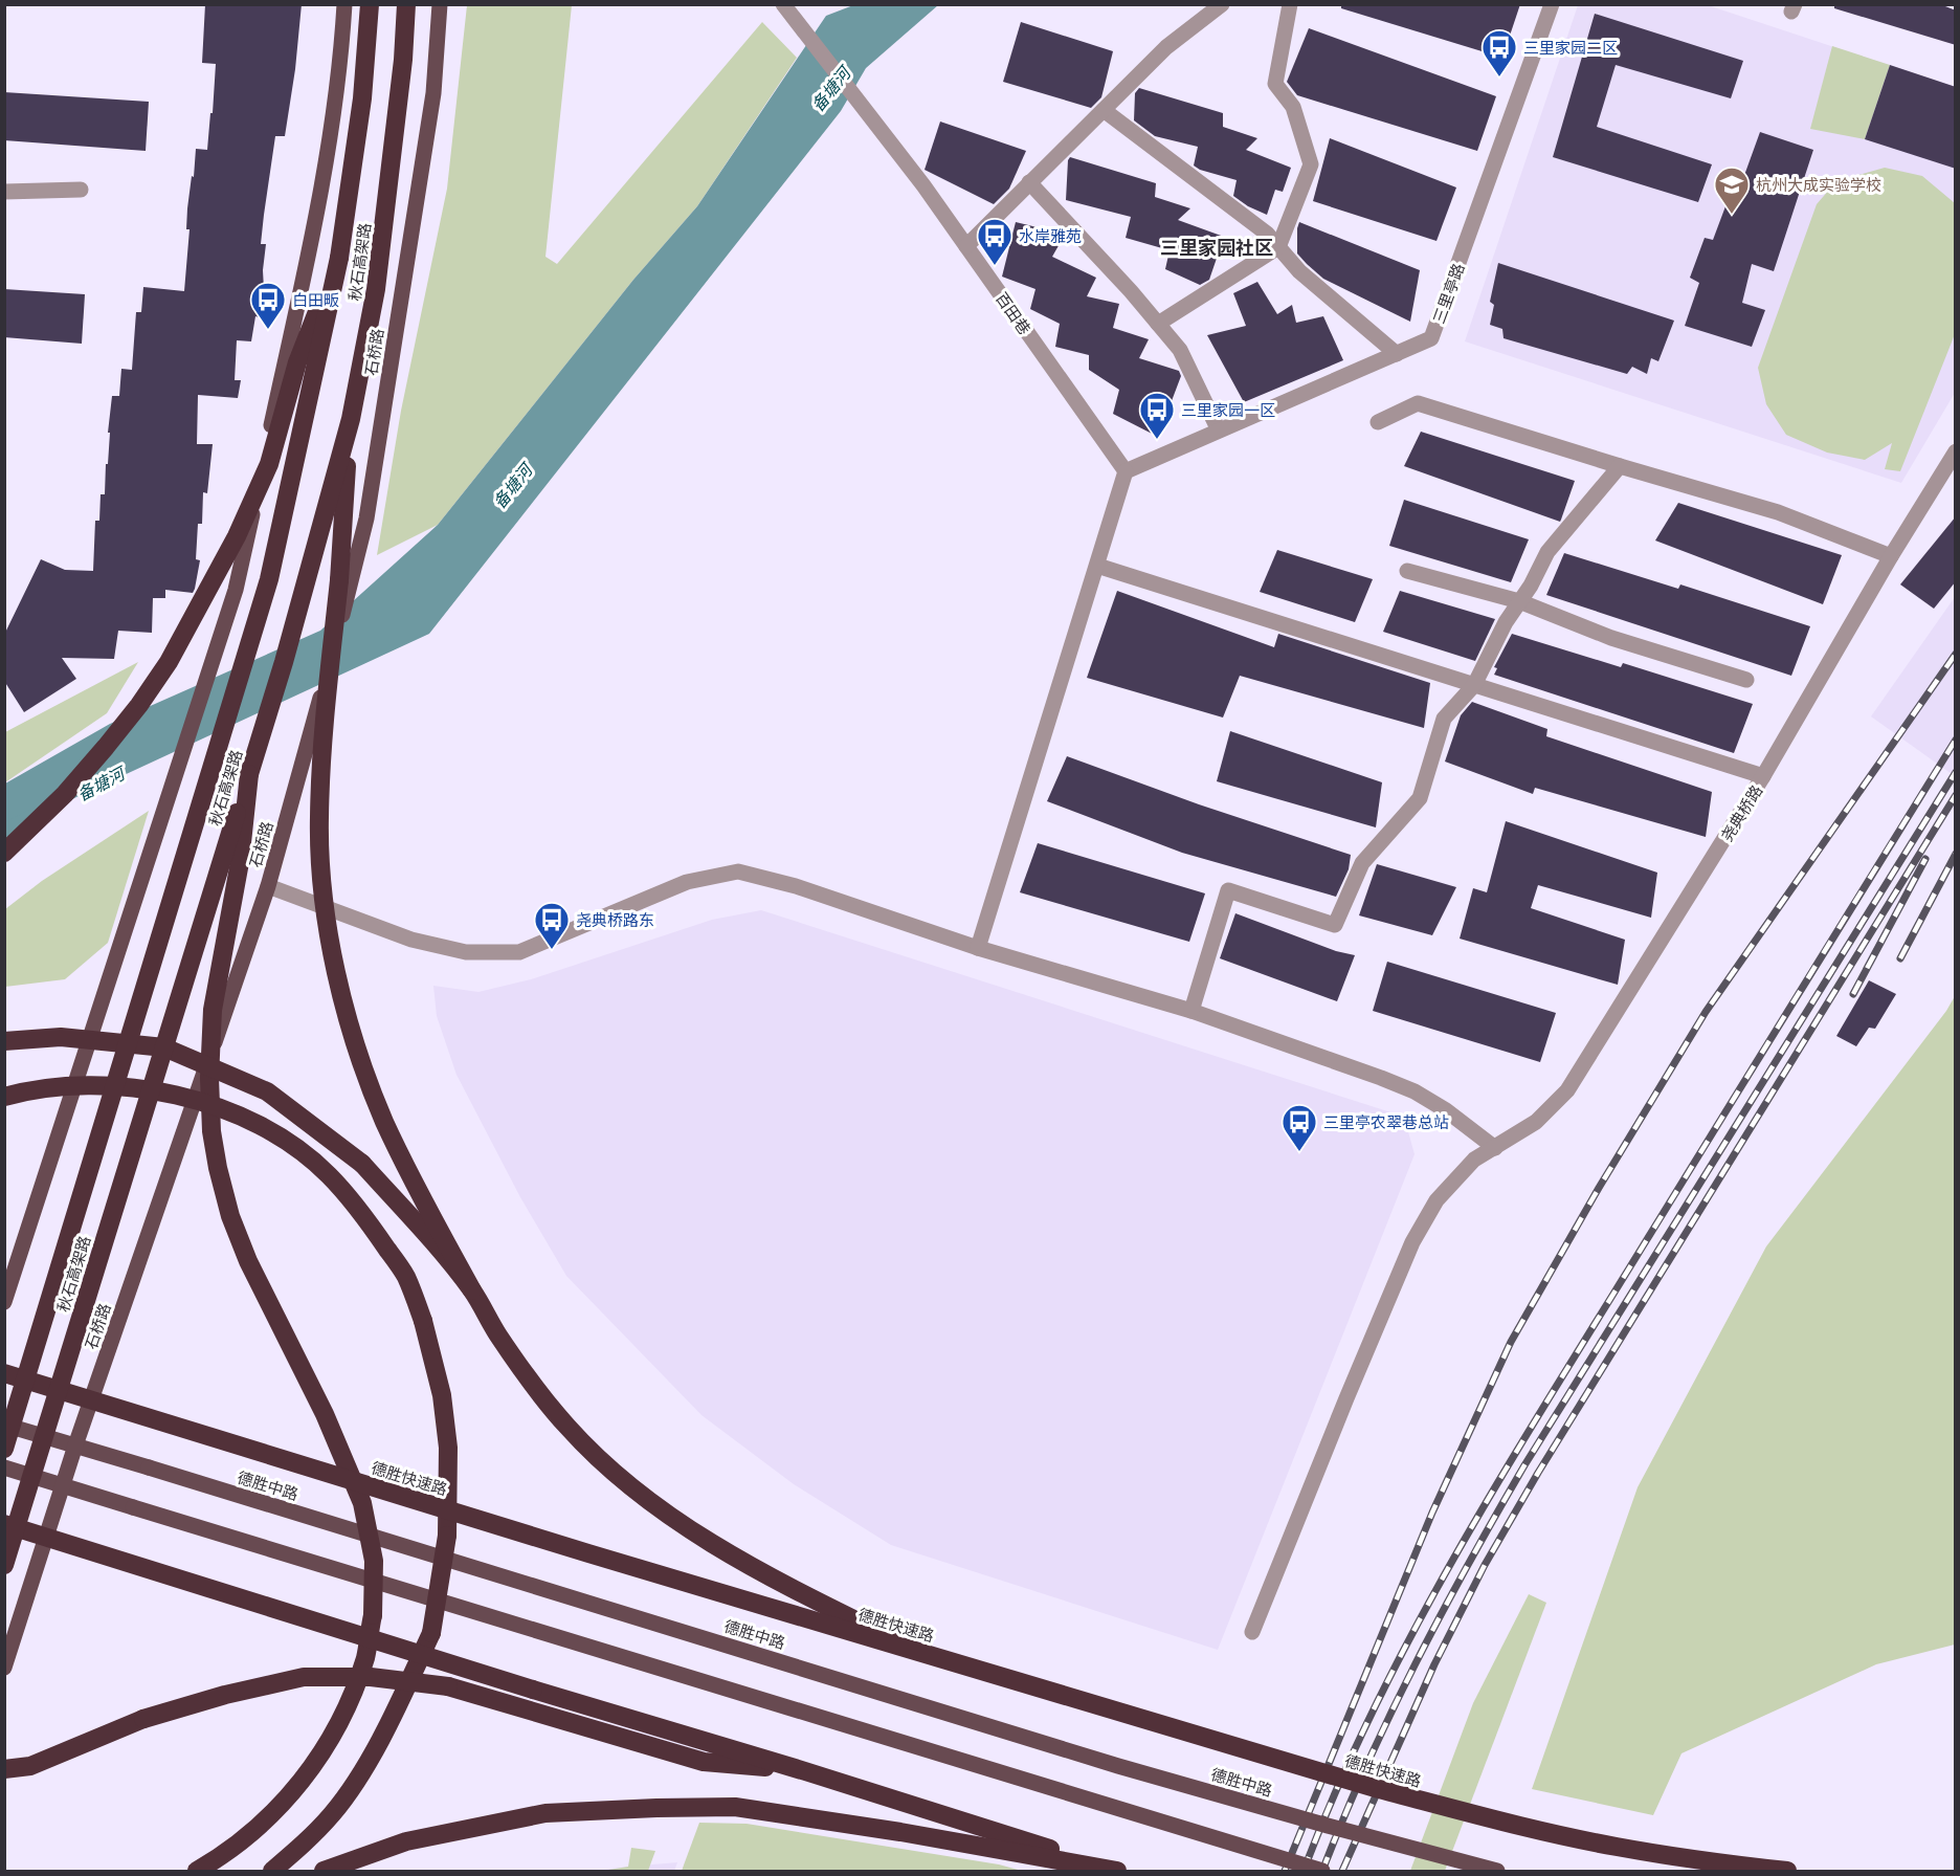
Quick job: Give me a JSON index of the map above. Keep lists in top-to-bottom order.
{
  "streets": {
    "highway": ["秋石高架路", "德胜快速路"],
    "main road": ["石桥路", "德胜中路"],
    "street": ["三里亭路", "百田巷", "尧典桥路"]
  },
  "crossings": [
    ["三里亭路", "百田巷"],
    ["石桥路", "德胜中路"]
  ],
  "districts": ["三里家园社区"],
  "water": ["备塘河"],
  "places": {
    "bus stop": [
      "三里家园二区",
      "水岸雅苑",
      "白田畈",
      "三里家园一区",
      "尧典桥路东",
      "三里亭农翠巷总站"
    ],
    "school or university": ["杭州大成实验学校"]
  }
}
